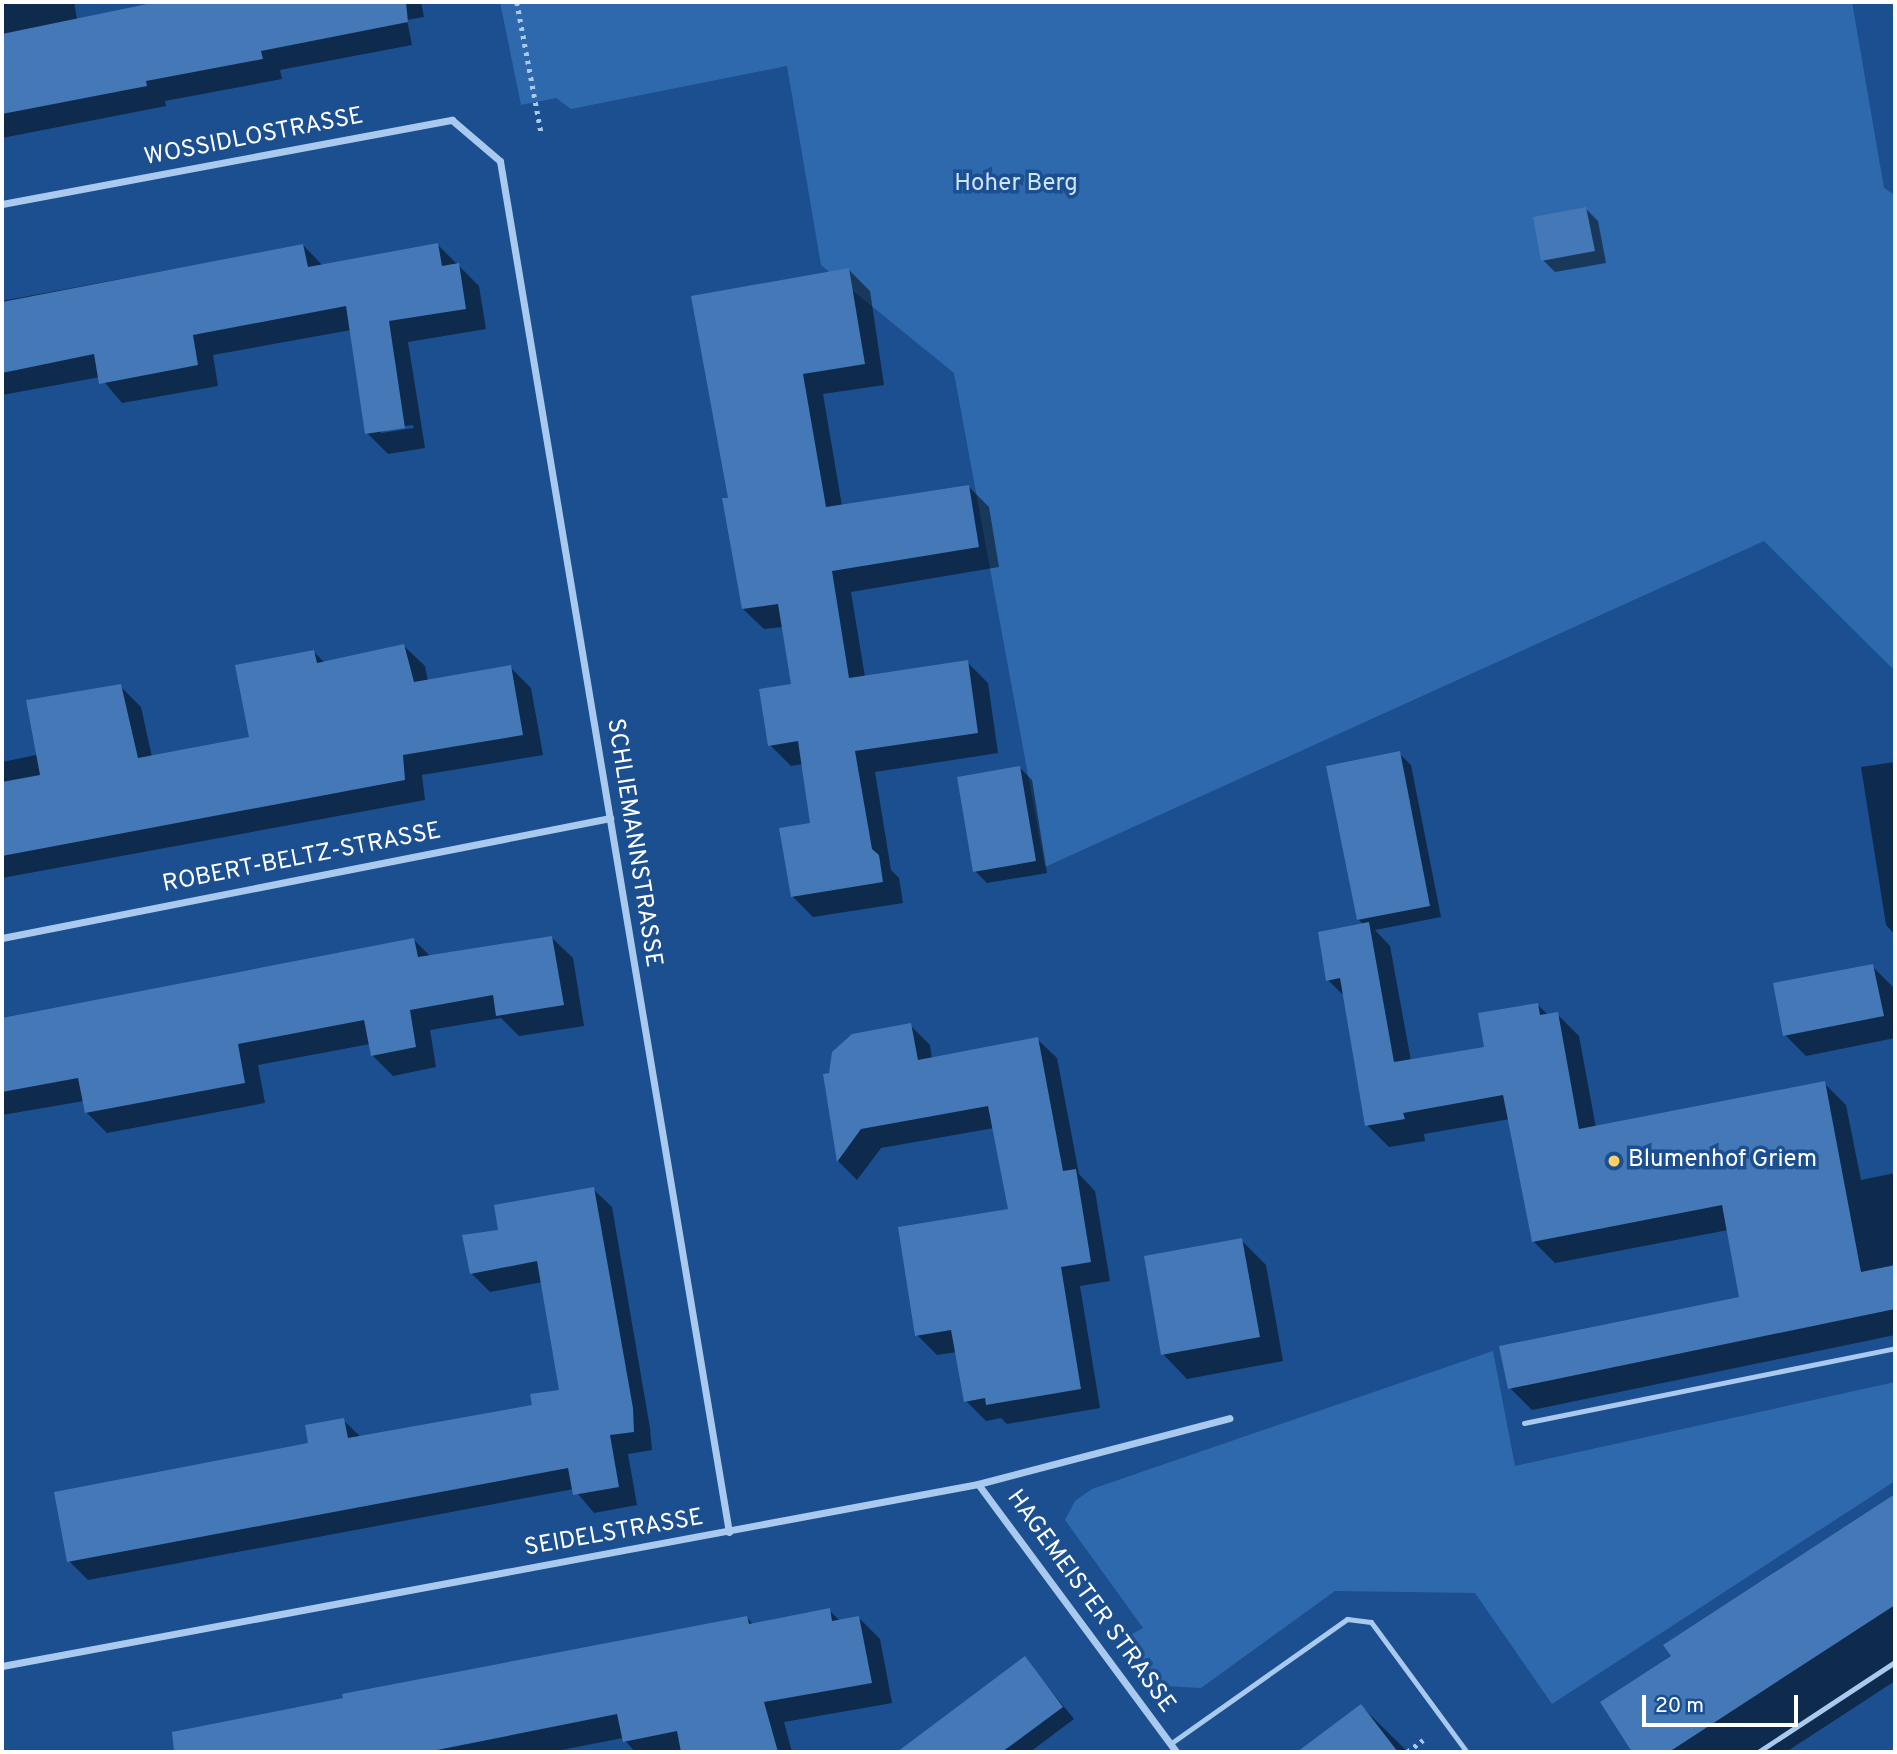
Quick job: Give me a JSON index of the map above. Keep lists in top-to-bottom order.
{
  "streets": {
    "street": [
      "WOSSIDLOSTRASSE",
      "SCHLIEMANNSTRASSE",
      "ROBERT-BELTZ-STRASSE",
      "SEIDELSTRASSE",
      "HAGEMEISTER STRASSE"
    ]
  },
  "crossings": [
    ["WOSSIDLOSTRASSE", "SCHLIEMANNSTRASSE"],
    ["SCHLIEMANNSTRASSE", "ROBERT-BELTZ-STRASSE"],
    ["SCHLIEMANNSTRASSE", "SEIDELSTRASSE"],
    ["SEIDELSTRASSE", "HAGEMEISTER STRASSE"]
  ],
  "parks": ["Hoher Berg"],
  "places": ["Blumenhof Griem"],
  "scale_bar": "20 m"
}
